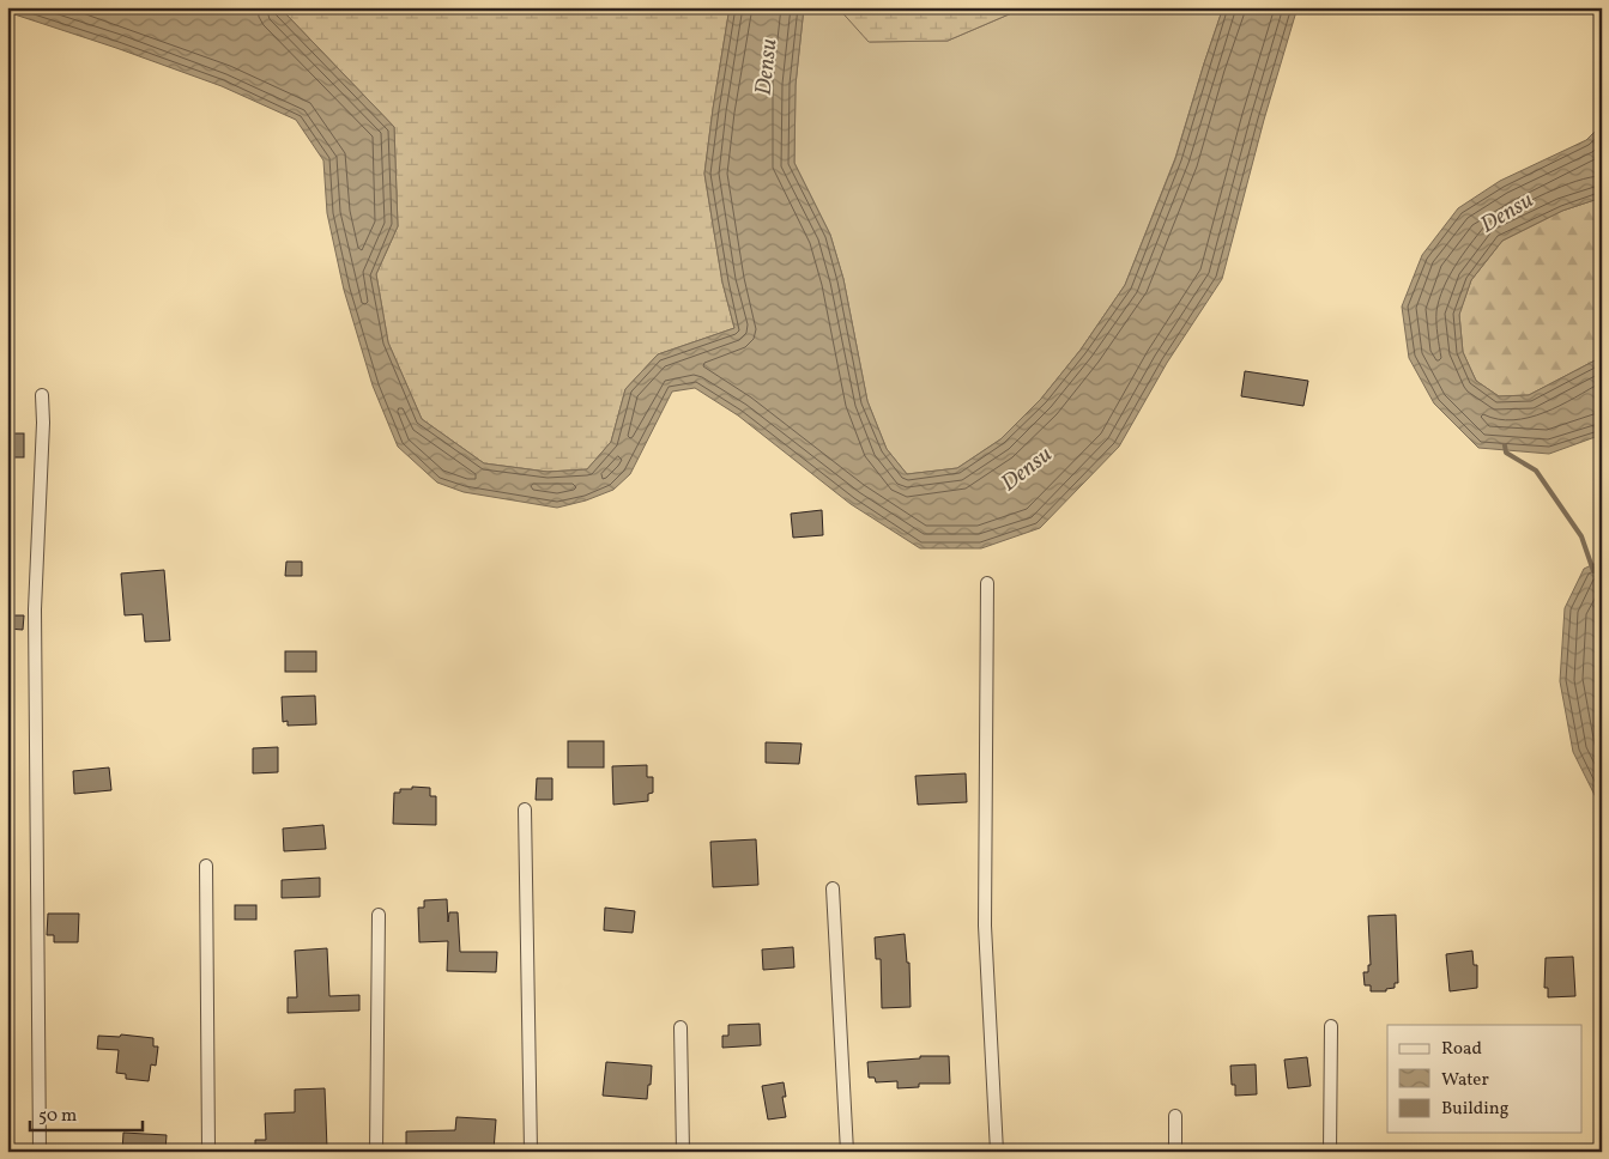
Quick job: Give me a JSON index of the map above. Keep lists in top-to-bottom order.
{
  "water": ["Densu"],
  "legend": ["Road", "Water", "Building"],
  "scale_bar": "50 m"
}
